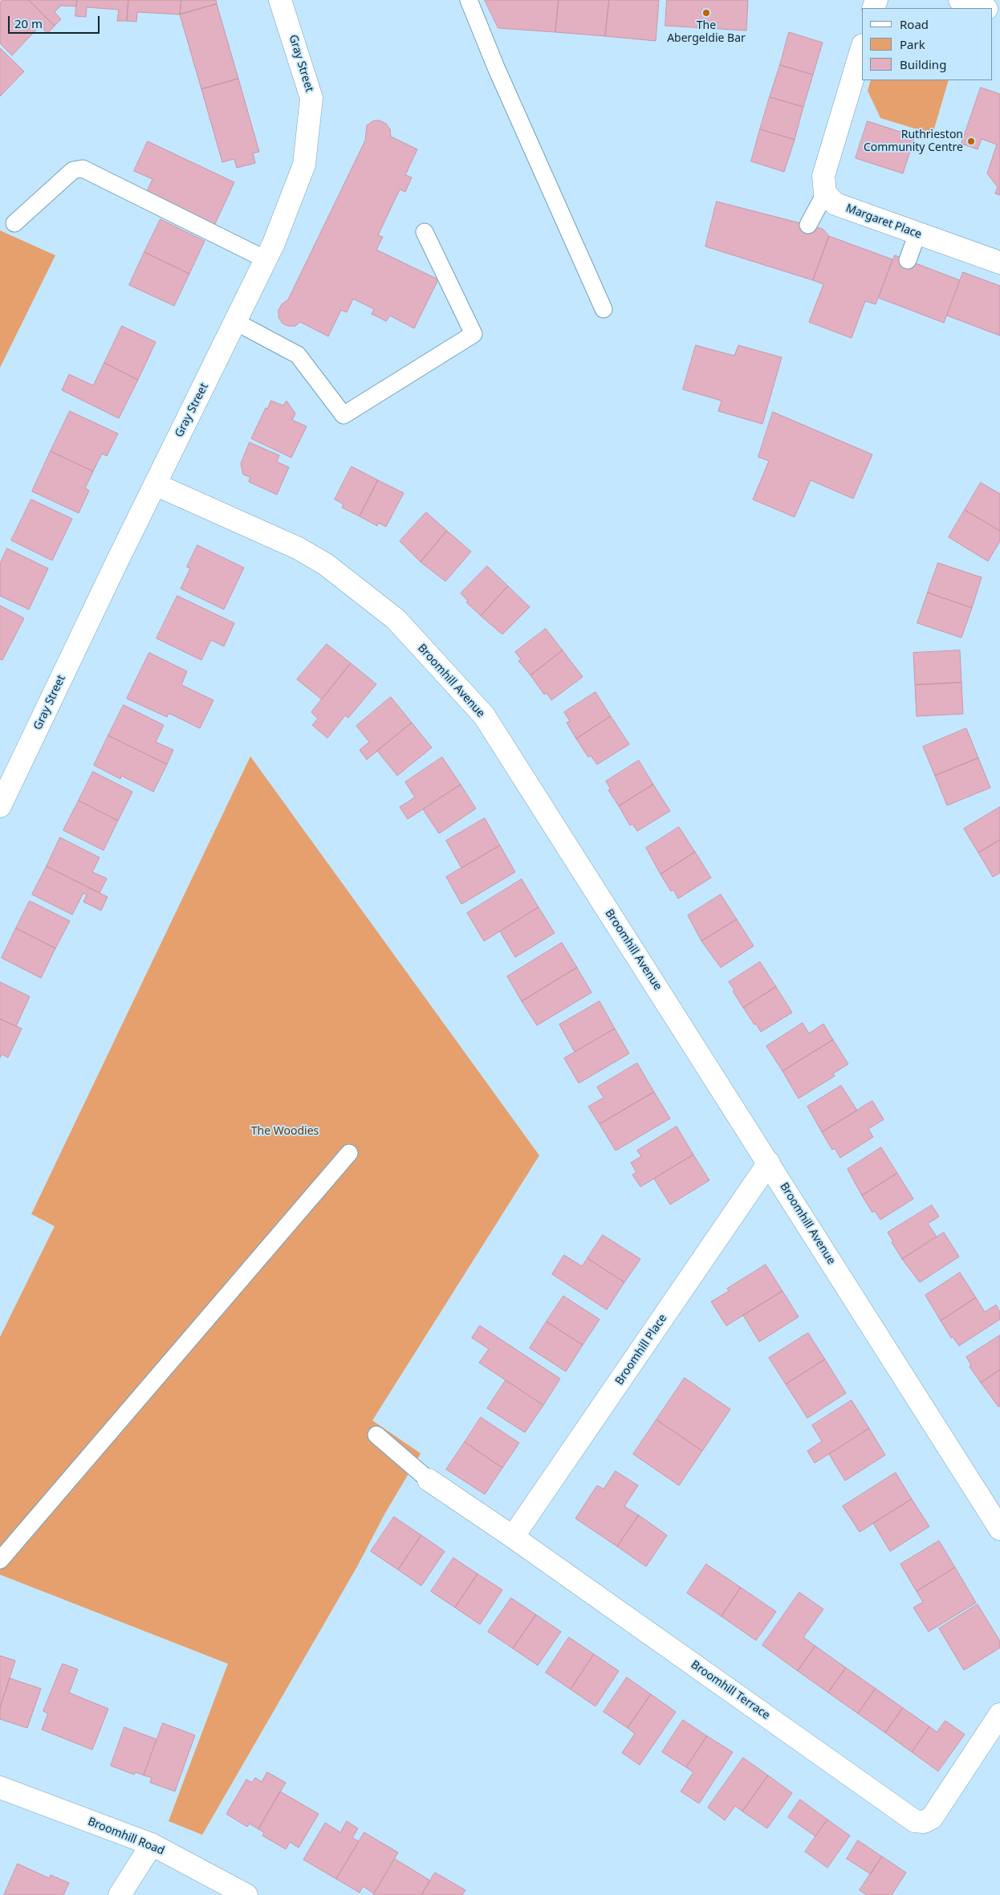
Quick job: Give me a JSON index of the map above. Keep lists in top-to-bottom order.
{
  "streets": {
    "street": [
      "Gray Street",
      "Margaret Place",
      "Broomhill Avenue",
      "Broomhill Place",
      "Broomhill Terrace",
      "Broomhill Road"
    ]
  },
  "crossings": [
    ["Gray Street", "Broomhill Avenue"],
    ["Broomhill Avenue", "Broomhill Place"],
    ["Broomhill Place", "Broomhill Terrace"]
  ],
  "parks": ["The Woodies"],
  "places": ["The Abergeldie Bar", "Ruthrieston Community Centre"],
  "legend": ["Road", "Park", "Building"],
  "scale_bar": "20 m"
}
